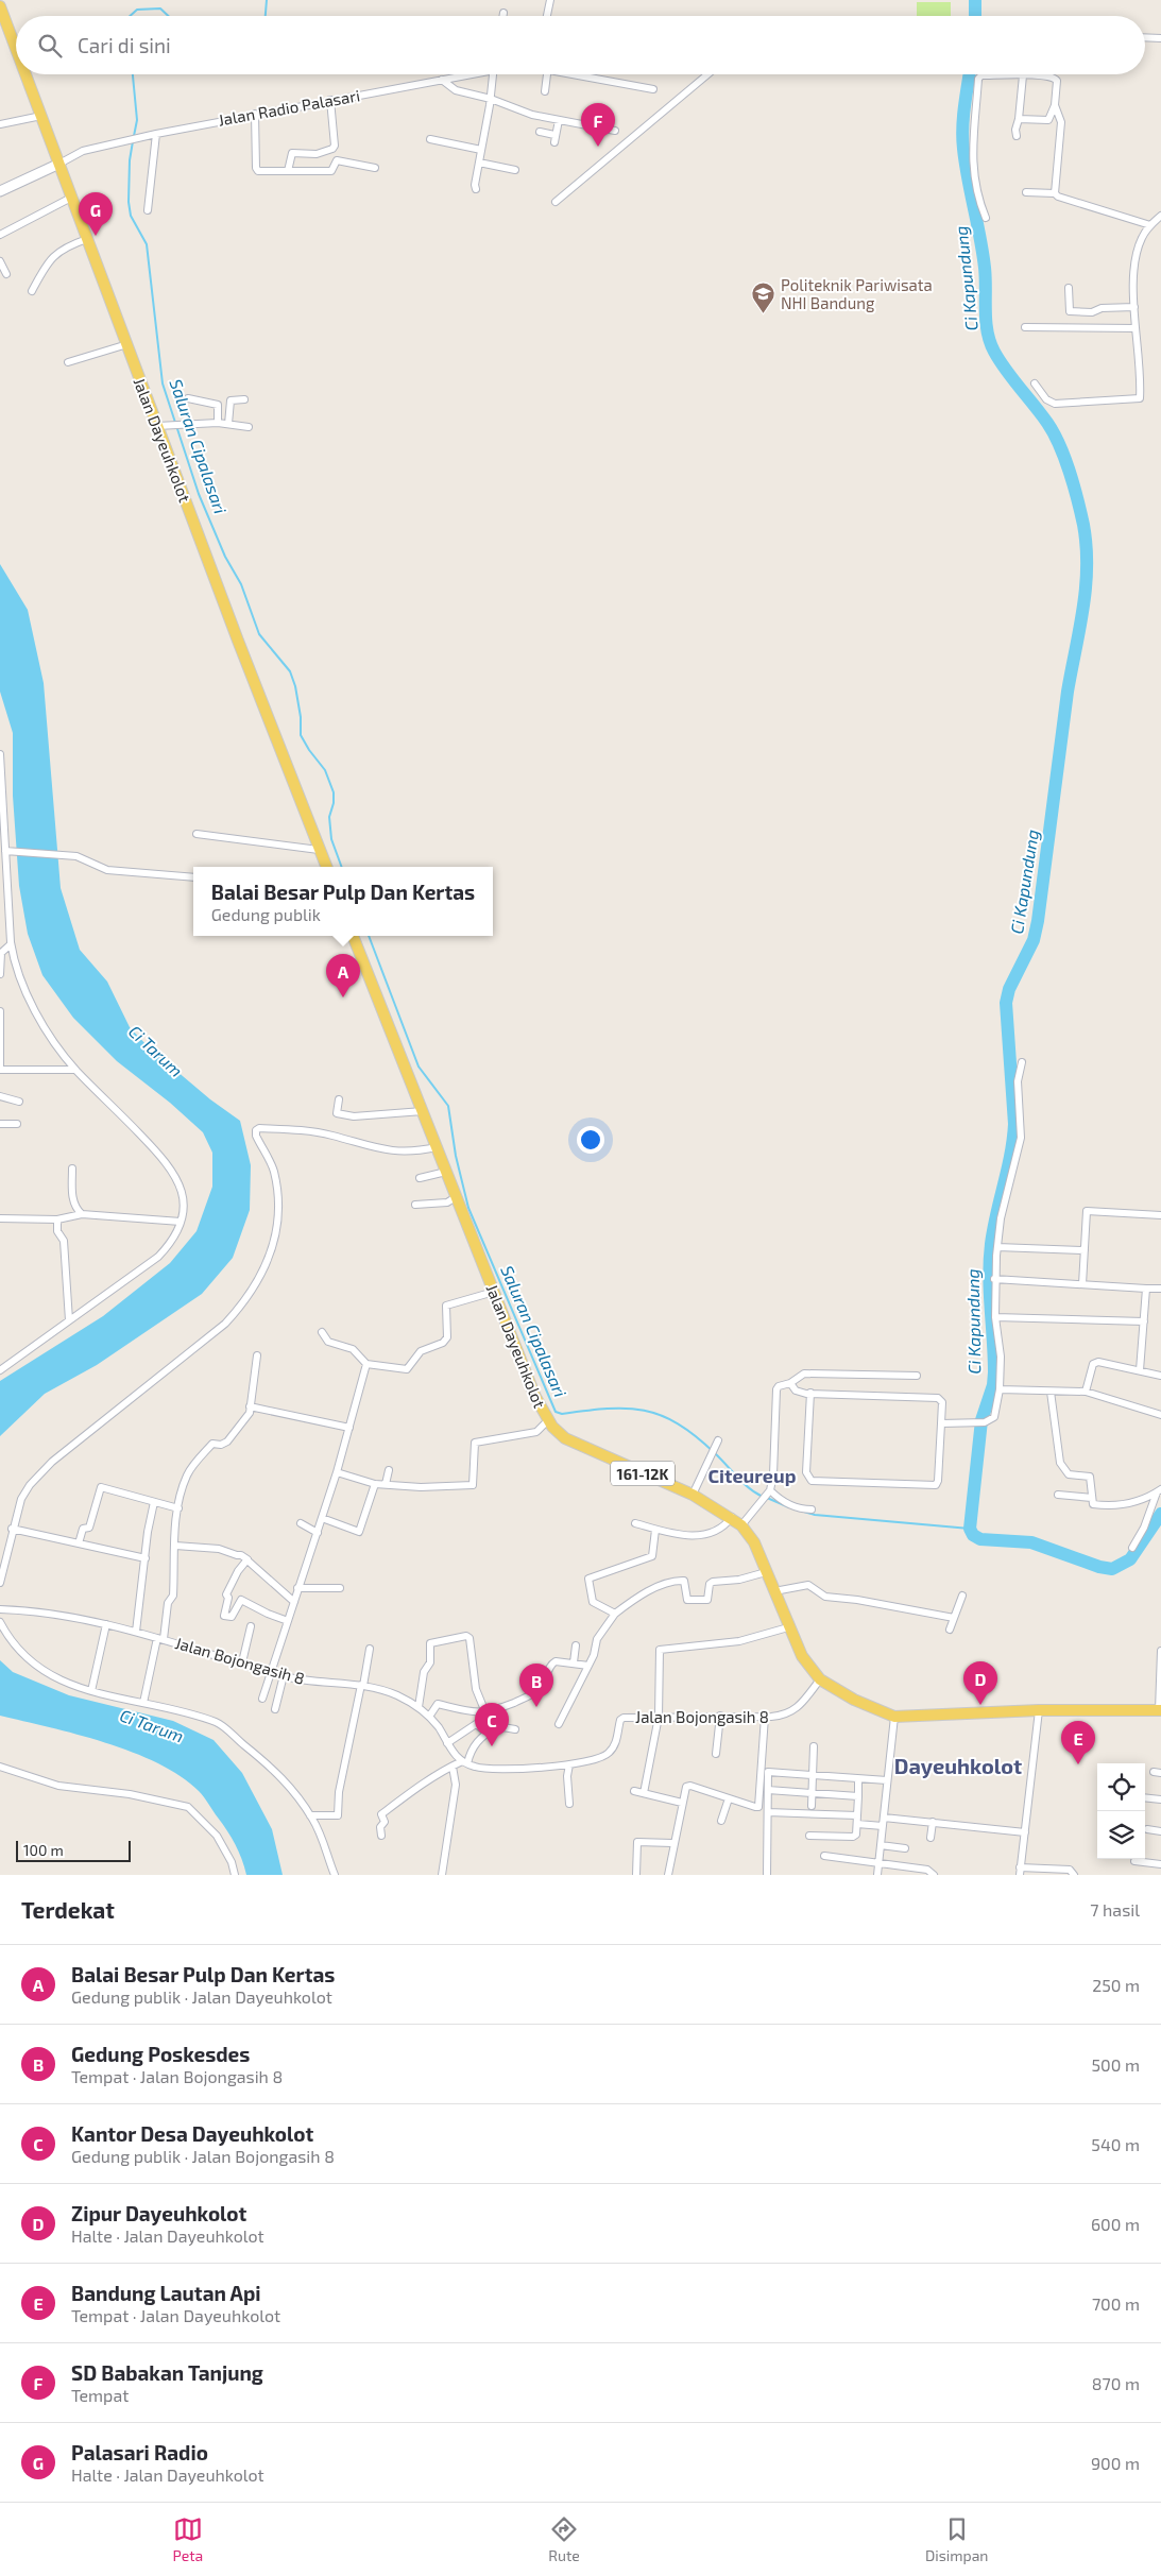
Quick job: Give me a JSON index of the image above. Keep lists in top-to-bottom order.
{
  "streets": {
    "main road": ["Jalan Dayeuhkolot", "161-12K"],
    "street": ["Jalan Radio Palasari", "Jalan Bojongasih 8"]
  },
  "crossings": [
    ["Jalan Radio Palasari", "Jalan Dayeuhkolot"],
    ["Jalan Dayeuhkolot", "Jalan Bojongasih 8"]
  ],
  "districts": ["Citeureup", "Dayeuhkolot"],
  "water": ["Ci Kapundung", "Saluran Cipalasari", "Ci Tarum"],
  "places": {
    "school or university": ["Politeknik Pariwisata NHI Bandung"]
  },
  "scale_bar": "100 m",
  "page": {
    "search": "Cari di sini",
    "pins": [
      "F",
      "G",
      "A",
      "D",
      "B",
      "C",
      "E"
    ],
    "popup": ["Balai Besar Pulp Dan Kertas", "Gedung publik"],
    "scale": "100 m",
    "heading": ["Terdekat", "7 hasil"],
    "list": [
      {
        "mark": "A",
        "name": "Balai Besar Pulp Dan Kertas",
        "note": "Gedung publik · Jalan Dayeuhkolot",
        "value": "250 m"
      },
      {
        "mark": "B",
        "name": "Gedung Poskesdes",
        "note": "Tempat · Jalan Bojongasih 8",
        "value": "500 m"
      },
      {
        "mark": "C",
        "name": "Kantor Desa Dayeuhkolot",
        "note": "Gedung publik · Jalan Bojongasih 8",
        "value": "540 m"
      },
      {
        "mark": "D",
        "name": "Zipur Dayeuhkolot",
        "note": "Halte · Jalan Dayeuhkolot",
        "value": "600 m"
      },
      {
        "mark": "E",
        "name": "Bandung Lautan Api",
        "note": "Tempat · Jalan Dayeuhkolot",
        "value": "700 m"
      },
      {
        "mark": "F",
        "name": "SD Babakan Tanjung",
        "note": "Tempat",
        "value": "870 m"
      },
      {
        "mark": "G",
        "name": "Palasari Radio",
        "note": "Halte · Jalan Dayeuhkolot",
        "value": "900 m"
      }
    ],
    "nav": ["Peta", "Rute", "Disimpan"]
  }
}
